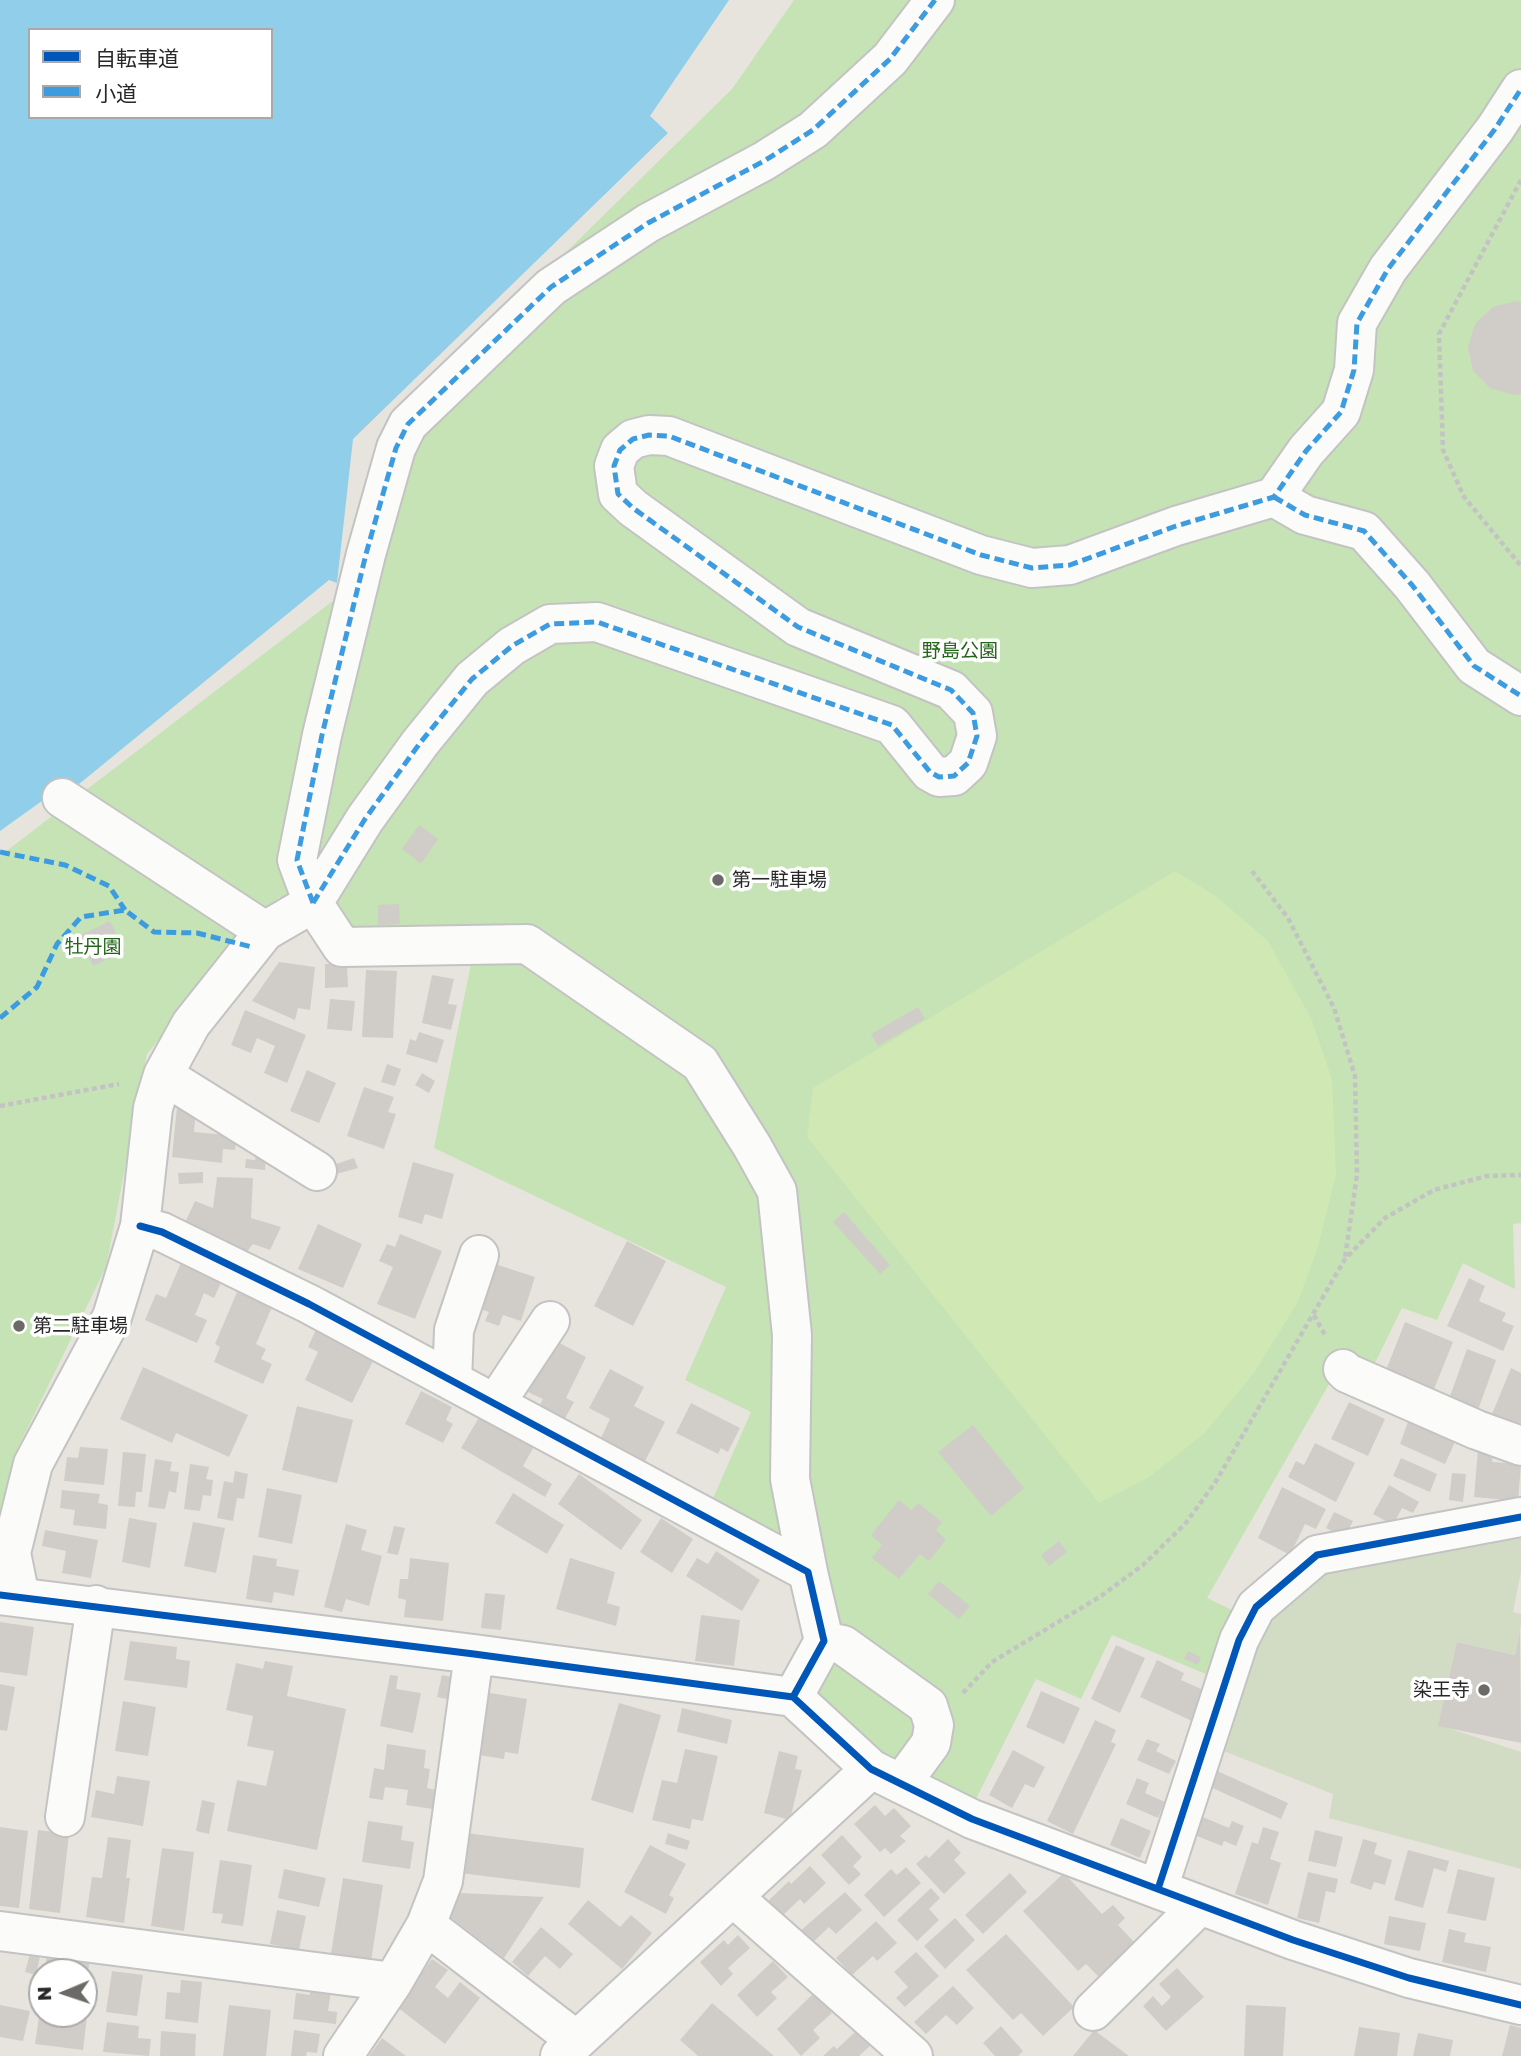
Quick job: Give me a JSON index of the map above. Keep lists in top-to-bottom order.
{
  "parks": ["野島公園", "牡丹園"],
  "places": ["第一駐車場", "第二駐車場", "染王寺"],
  "legend": ["自転車道", "小道"],
  "north": "left"
}
